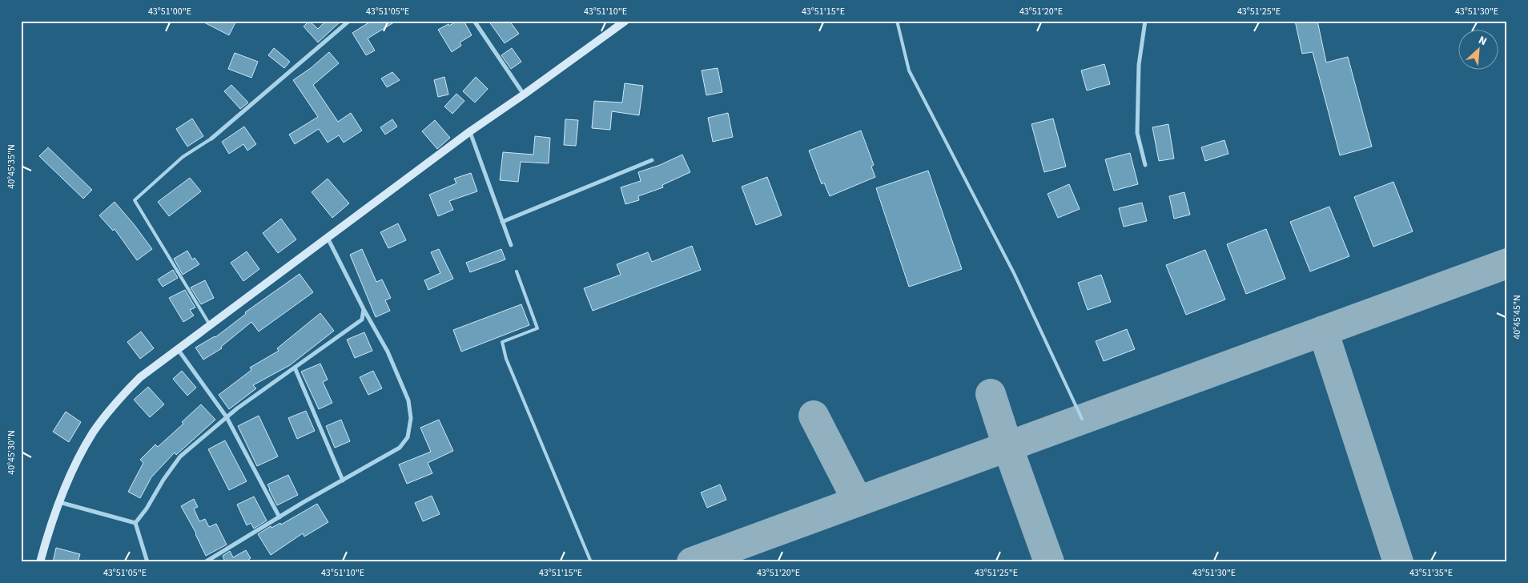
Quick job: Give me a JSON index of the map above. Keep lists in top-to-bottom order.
{
  "north": "top right",
  "coordinates": [
    "43°51'00\"E",
    "43°51'05\"E",
    "43°51'10\"E",
    "43°51'15\"E",
    "43°51'20\"E",
    "43°51'25\"E",
    "43°51'30\"E",
    "40°45'35\"N",
    "40°45'45\"N",
    "40°45'30\"N",
    "43°51'35\"E"
  ]
}
